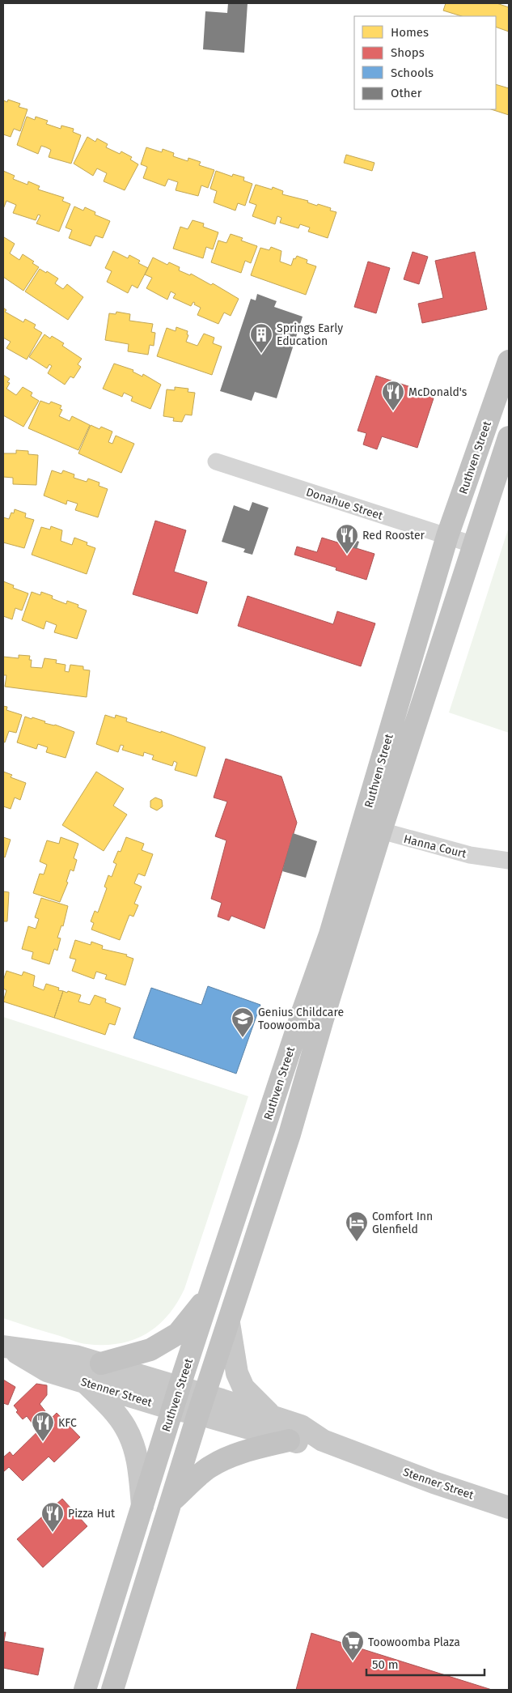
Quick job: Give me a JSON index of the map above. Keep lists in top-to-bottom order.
{
  "streets": {
    "highway": ["Ruthven Street"],
    "main road": ["Stenner Street"],
    "street": ["Donahue Street", "Hanna Court"]
  },
  "crossings": [
    ["Ruthven Street", "Donahue Street"],
    ["Ruthven Street", "Hanna Court"],
    ["Ruthven Street", "Stenner Street"]
  ],
  "places": {
    "building": ["Springs Early Education"],
    "restaurant": [
      "McDonald's",
      "Red Rooster",
      "KFC",
      "Pizza Hut"
    ],
    "school or university": ["Genius Childcare Toowoomba"],
    "hotel": ["Comfort Inn Glenfield"],
    "supermarket": ["Toowoomba Plaza"]
  },
  "legend": [
    "Homes",
    "Shops",
    "Schools",
    "Other"
  ],
  "scale_bar": "50 m"
}
